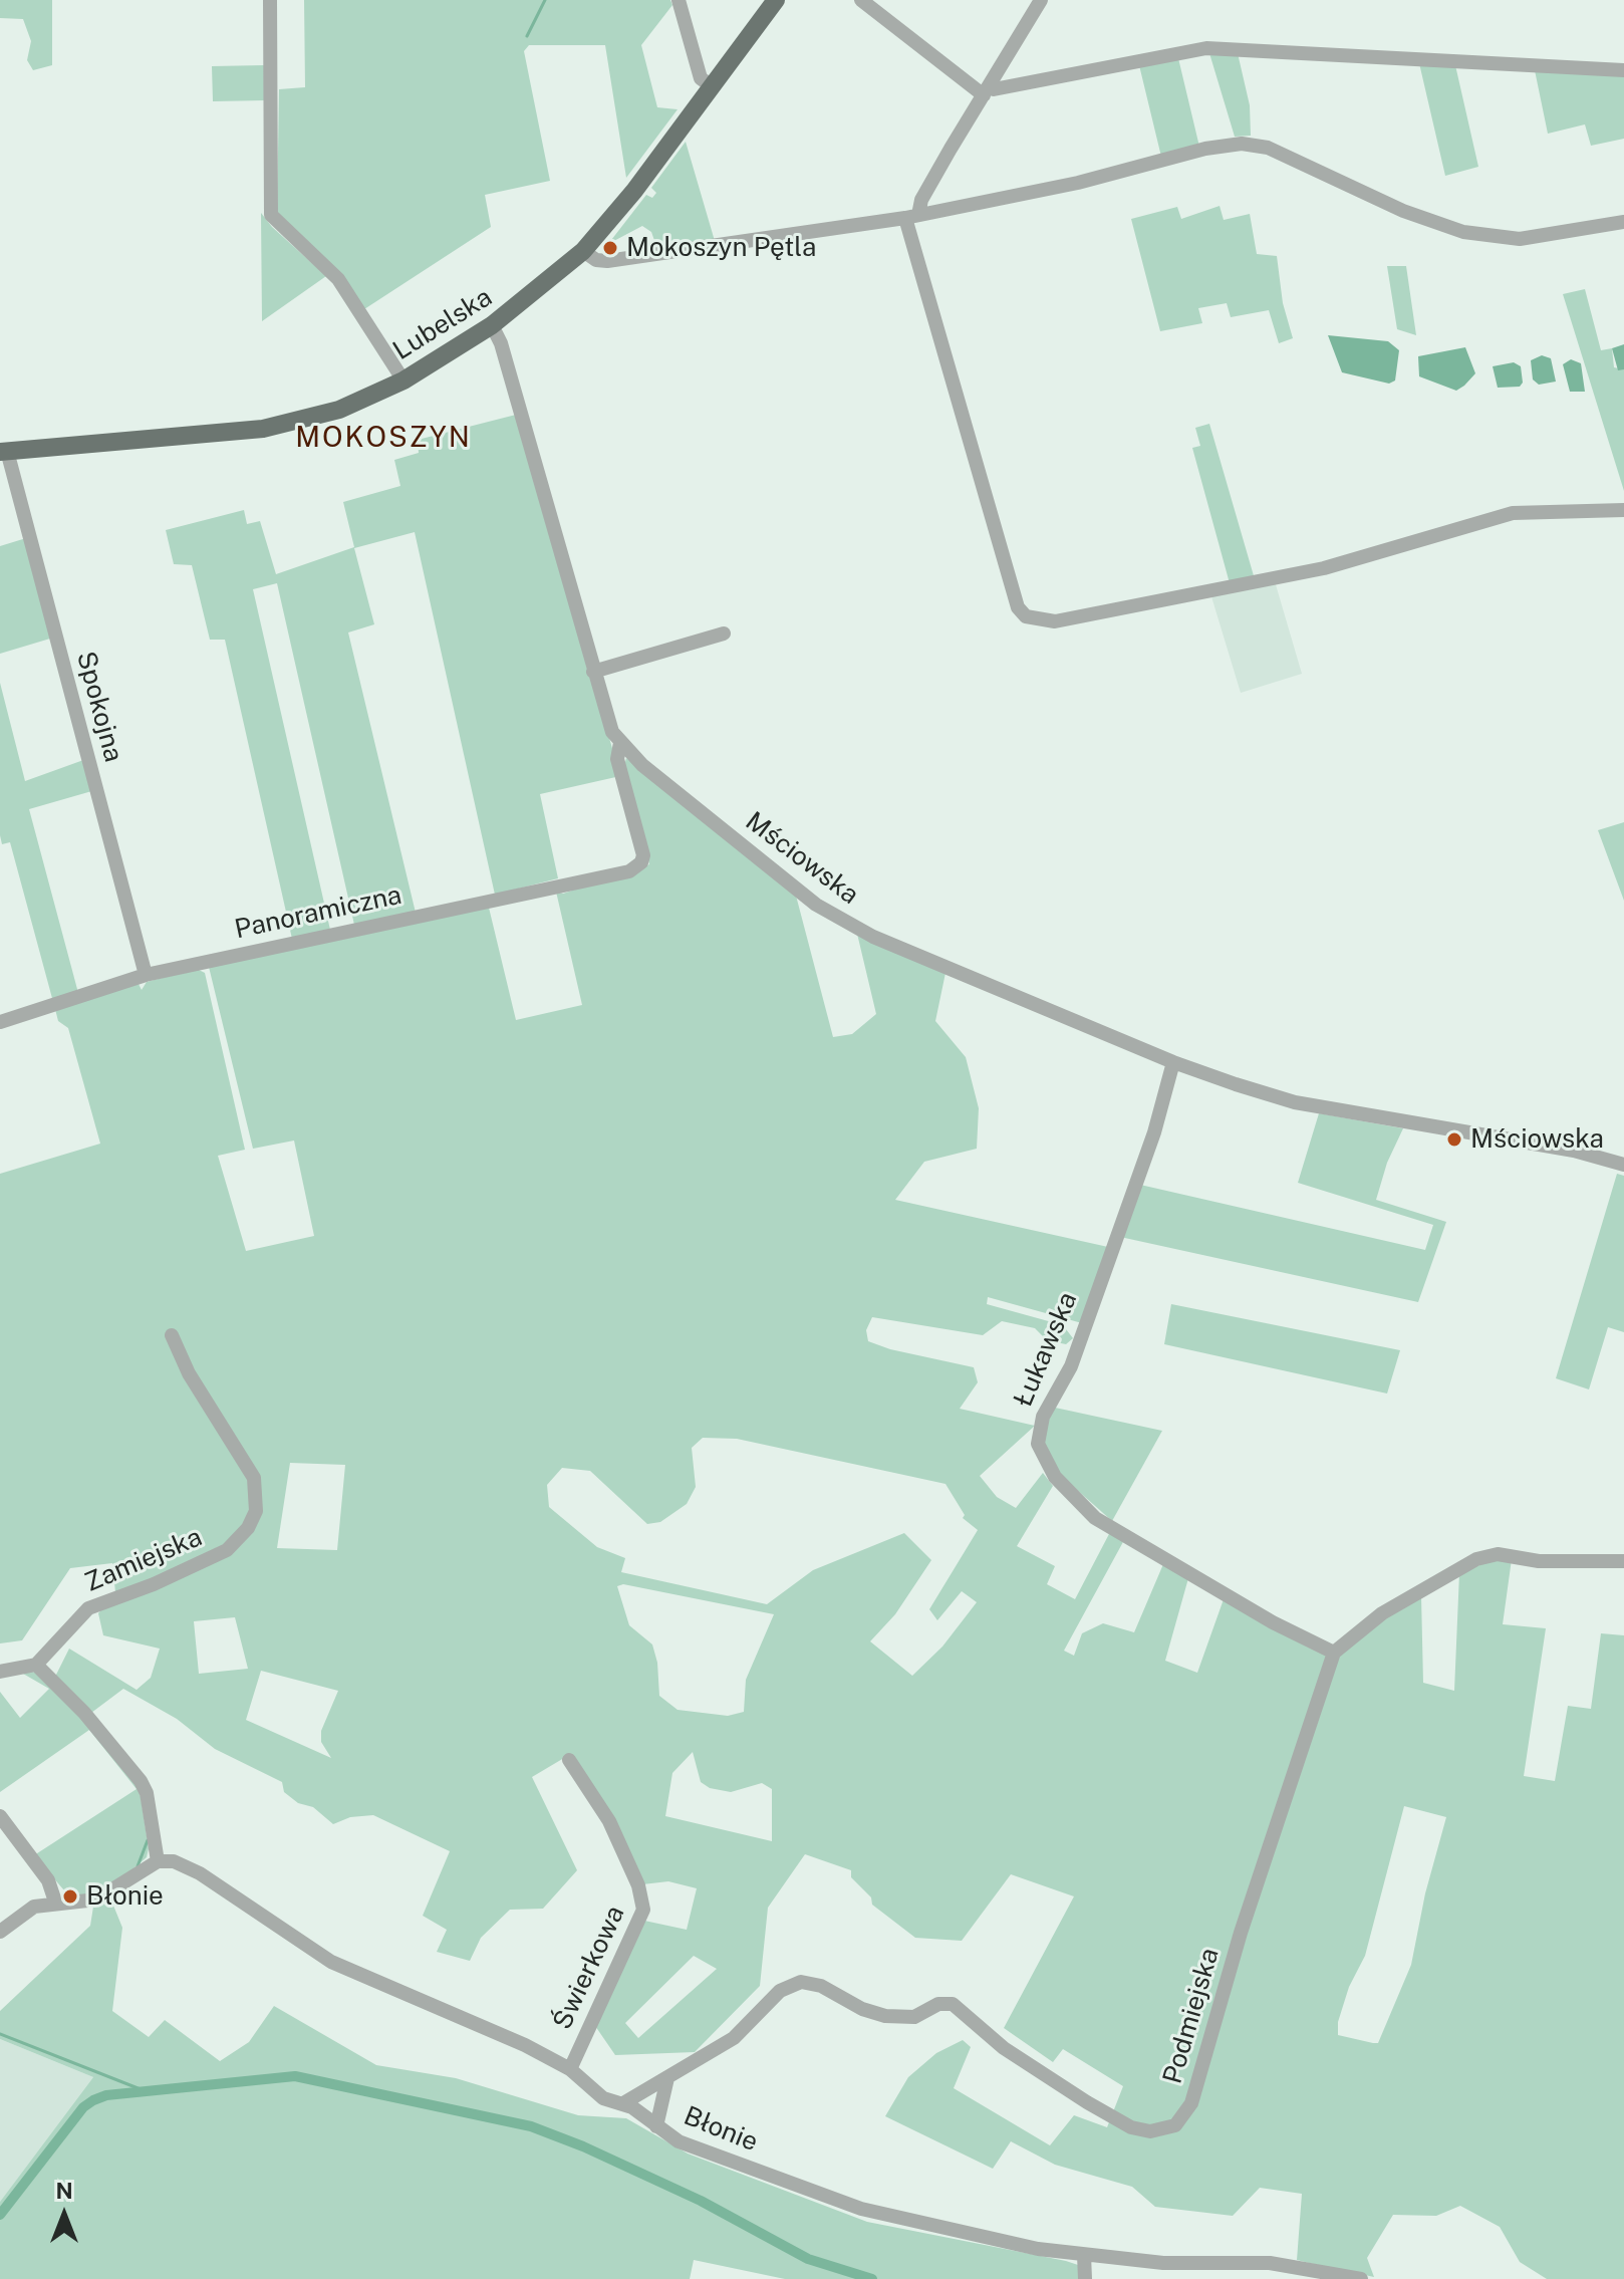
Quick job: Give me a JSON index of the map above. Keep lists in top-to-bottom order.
{
  "streets": {
    "main road": ["Lubelska"],
    "street": [
      "Spokojna",
      "Mściowska",
      "Panoramiczna",
      "Łukawska",
      "Zamiejska",
      "Świerkowa",
      "Podmiejska",
      "Błonie"
    ]
  },
  "crossings": [
    ["Lubelska", "Spokojna"],
    ["Lubelska", "Mściowska"],
    ["Spokojna", "Panoramiczna"],
    ["Mściowska", "Panoramiczna"],
    ["Mściowska", "Łukawska"],
    ["Łukawska", "Podmiejska"],
    ["Świerkowa", "Błonie"],
    ["Podmiejska", "Błonie"]
  ],
  "districts": ["MOKOSZYN"],
  "places": ["Mokoszyn Pętla", "Mściowska", "Błonie"],
  "north": "top"
}
